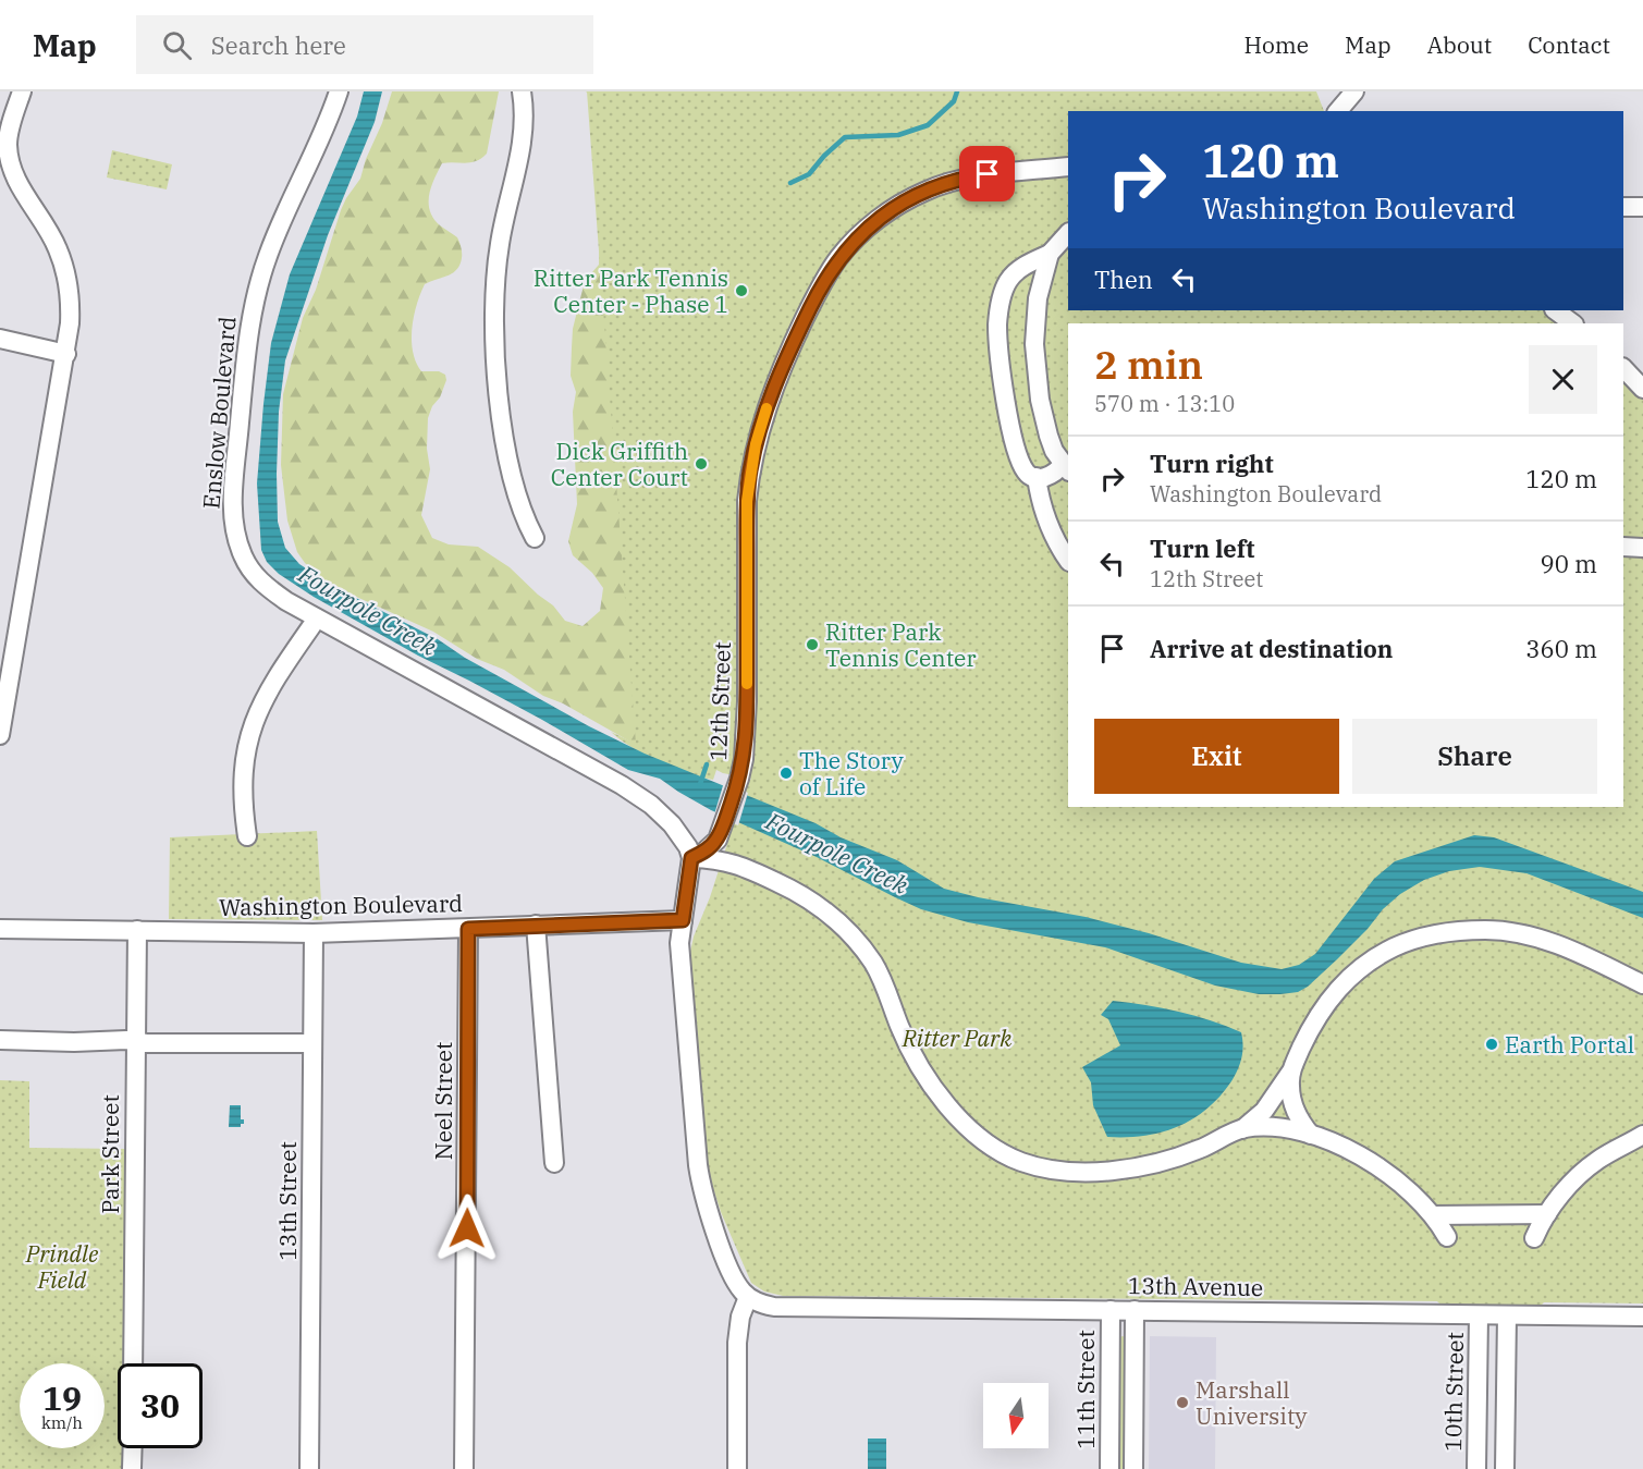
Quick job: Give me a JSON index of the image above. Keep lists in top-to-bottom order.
{
  "streets": {
    "street": [
      "Enslow Boulevard",
      "12th Street",
      "Washington Boulevard",
      "Neel Street",
      "Park Street",
      "13th Street",
      "13th Avenue",
      "11th Street",
      "10th Street"
    ]
  },
  "crossings": [
    ["Enslow Boulevard", "12th Street"],
    ["Washington Boulevard", "Neel Street"],
    ["Washington Boulevard", "Park Street"],
    ["Washington Boulevard", "13th Street"],
    ["13th Avenue", "11th Street"],
    ["13th Avenue", "10th Street"]
  ],
  "water": ["Fourpole Creek"],
  "parks": ["Ritter Park", "Prindle Field"],
  "places": [
    "Ritter Park Tennis Center - Phase 1",
    "Dick Griffith Center Court",
    "Ritter Park Tennis Center",
    "The Story of Life",
    "Earth Portal",
    "Marshall University"
  ],
  "north": "bottom",
  "page": {
    "header": "Map",
    "search": "Search here",
    "nav": [
      "Home",
      "Map",
      "About",
      "Contact"
    ],
    "turn": ["120 m", "Washington Boulevard"],
    "then": "Then",
    "heading": ["2 min", "570 m · 13:10"],
    "list": [
      {
        "name": "Turn right",
        "note": "Washington Boulevard",
        "value": "120 m"
      },
      {
        "name": "Turn left",
        "note": "12th Street",
        "value": "90 m"
      },
      {
        "name": "Arrive at destination",
        "value": "360 m"
      }
    ],
    "buttons": ["Exit", "Share"],
    "speed": "19 km/h",
    "limit": "30"
  }
}
